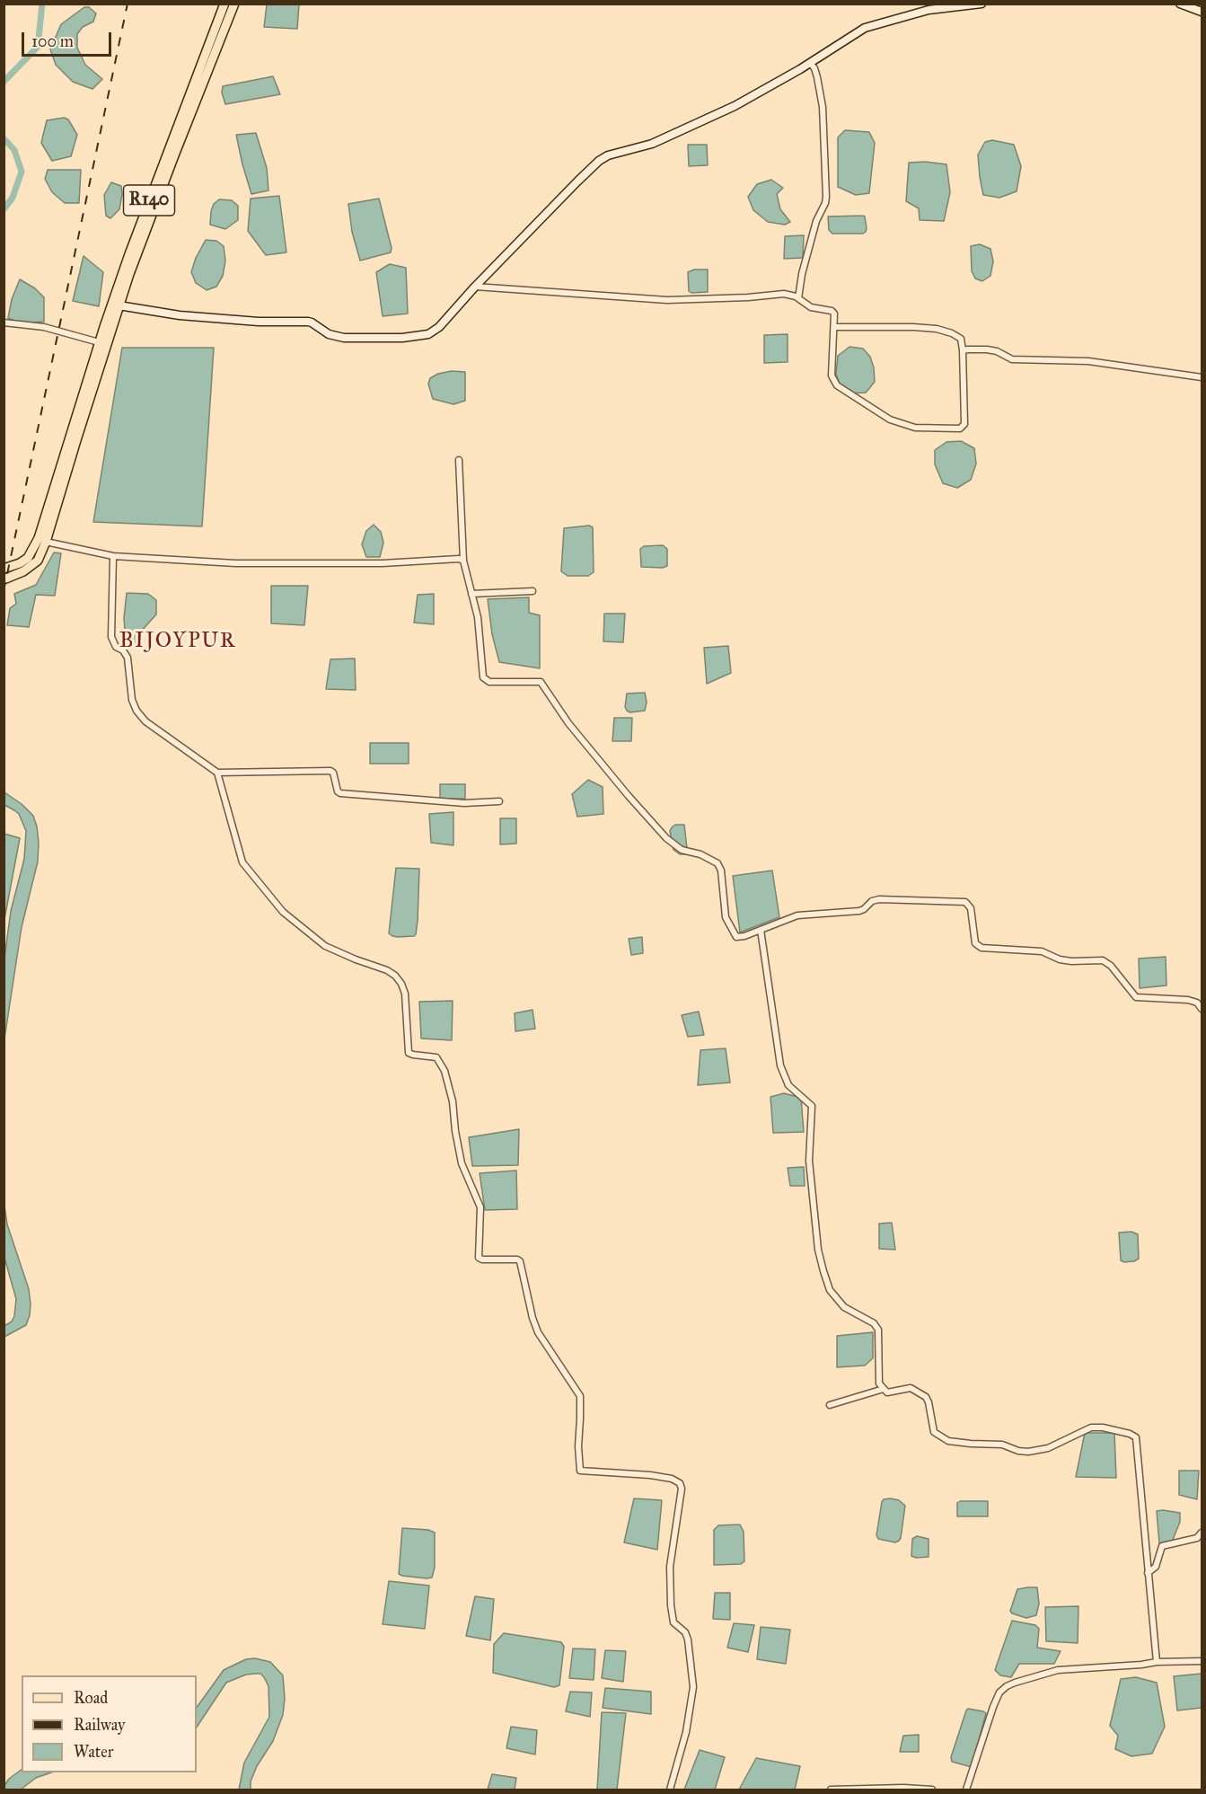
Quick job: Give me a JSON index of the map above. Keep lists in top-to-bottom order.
{
  "streets": {
    "main road": ["R140"]
  },
  "districts": ["BIJOYPUR"],
  "legend": ["Road", "Railway", "Water"],
  "scale_bar": "100 m"
}
